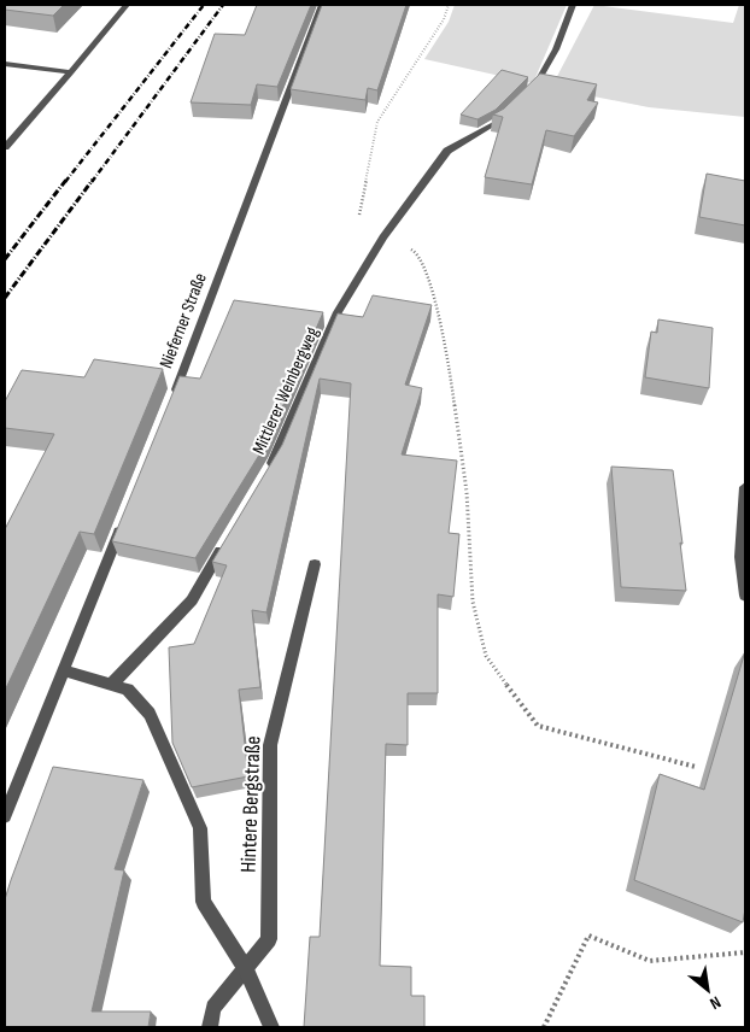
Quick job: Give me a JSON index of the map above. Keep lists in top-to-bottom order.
{
  "streets": {
    "street": ["Nieferner Straße", "Mittlerer Weinbergweg", "Hintere Bergstraße"]
  },
  "north": "bottom right"
}
